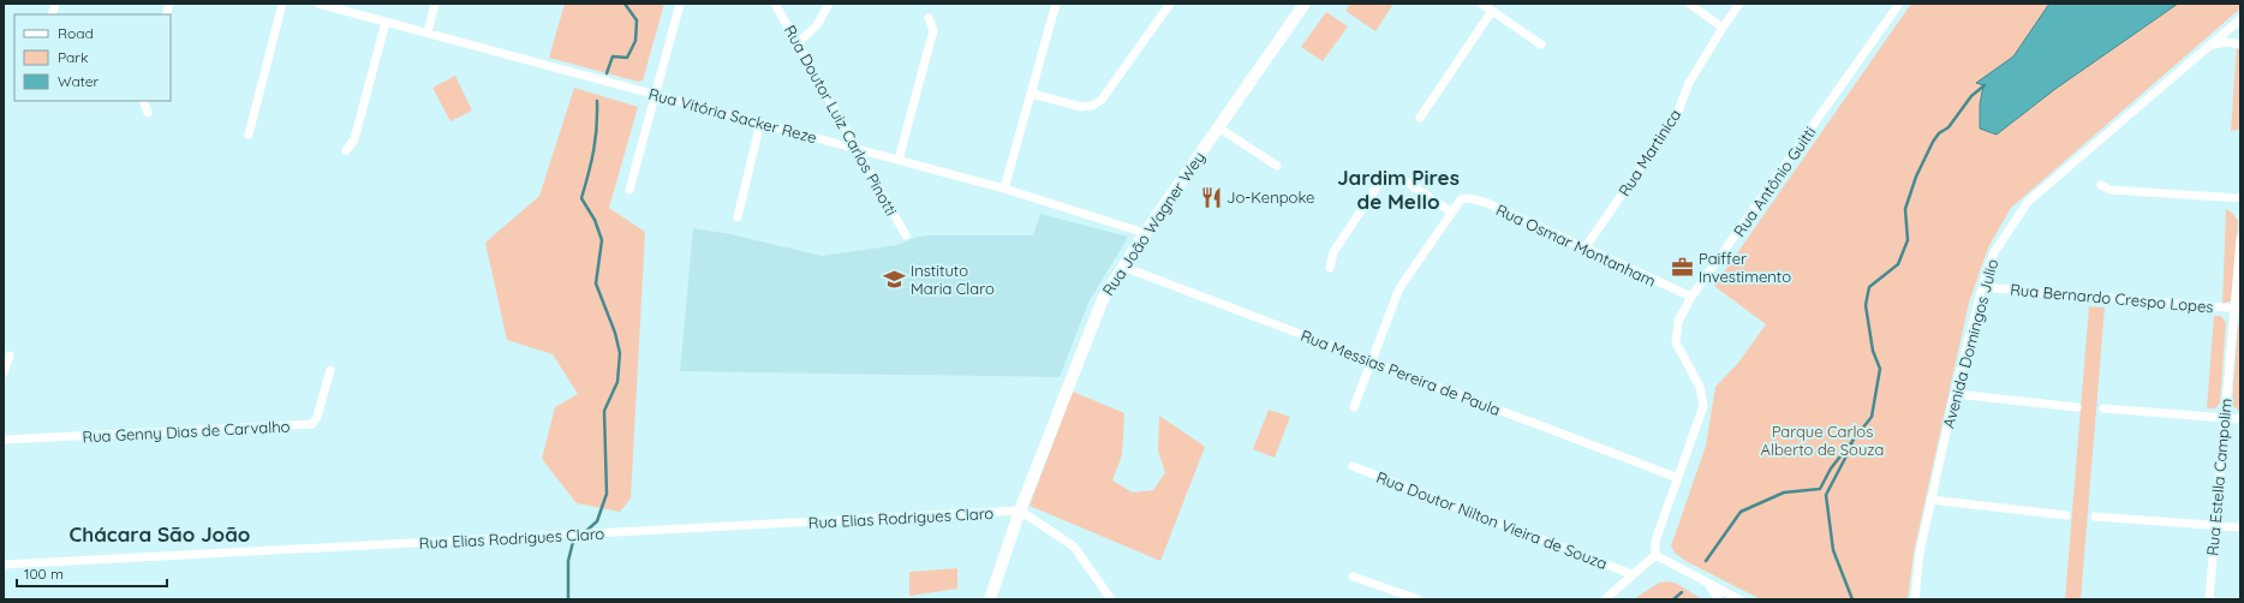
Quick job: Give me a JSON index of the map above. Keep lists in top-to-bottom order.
{
  "streets": {
    "main road": ["Rua João Wagner Wey"],
    "street": [
      "Rua Vitória Sacker Reze",
      "Rua Doutor Luiz Carlos Pinotti",
      "Rua Martinica",
      "Rua Antônio Guitti",
      "Rua Osmar Montanham",
      "Rua Bernardo Crespo Lopes",
      "Avenida Domingos Julio",
      "Rua Messias Pereira de Paula",
      "Rua Genny Dias de Carvalho",
      "Rua Estella Campolim",
      "Rua Elias Rodrigues Claro",
      "Rua Doutor Nilton Vieira de Souza"
    ]
  },
  "crossings": [
    ["Rua Vitória Sacker Reze", "Rua Doutor Luiz Carlos Pinotti"],
    ["Rua Vitória Sacker Reze", "Rua João Wagner Wey"],
    ["Rua Martinica", "Rua Osmar Montanham"],
    ["Rua Antônio Guitti", "Rua Osmar Montanham"],
    ["Rua Antônio Guitti", "Rua Messias Pereira de Paula"],
    ["Rua João Wagner Wey", "Rua Messias Pereira de Paula"],
    ["Rua João Wagner Wey", "Rua Elias Rodrigues Claro"],
    ["Rua Bernardo Crespo Lopes", "Avenida Domingos Julio"],
    ["Rua Bernardo Crespo Lopes", "Rua Estella Campolim"]
  ],
  "districts": ["Jardim Pires de Mello", "Chácara São João"],
  "parks": ["Parque Carlos Alberto de Souza"],
  "places": {
    "restaurant": ["Jo-Kenpoke"],
    "office": ["Paiffer Investimento"],
    "school or university": ["Instituto Maria Claro"]
  },
  "legend": ["Road", "Park", "Water"],
  "scale_bar": "100 m"
}
